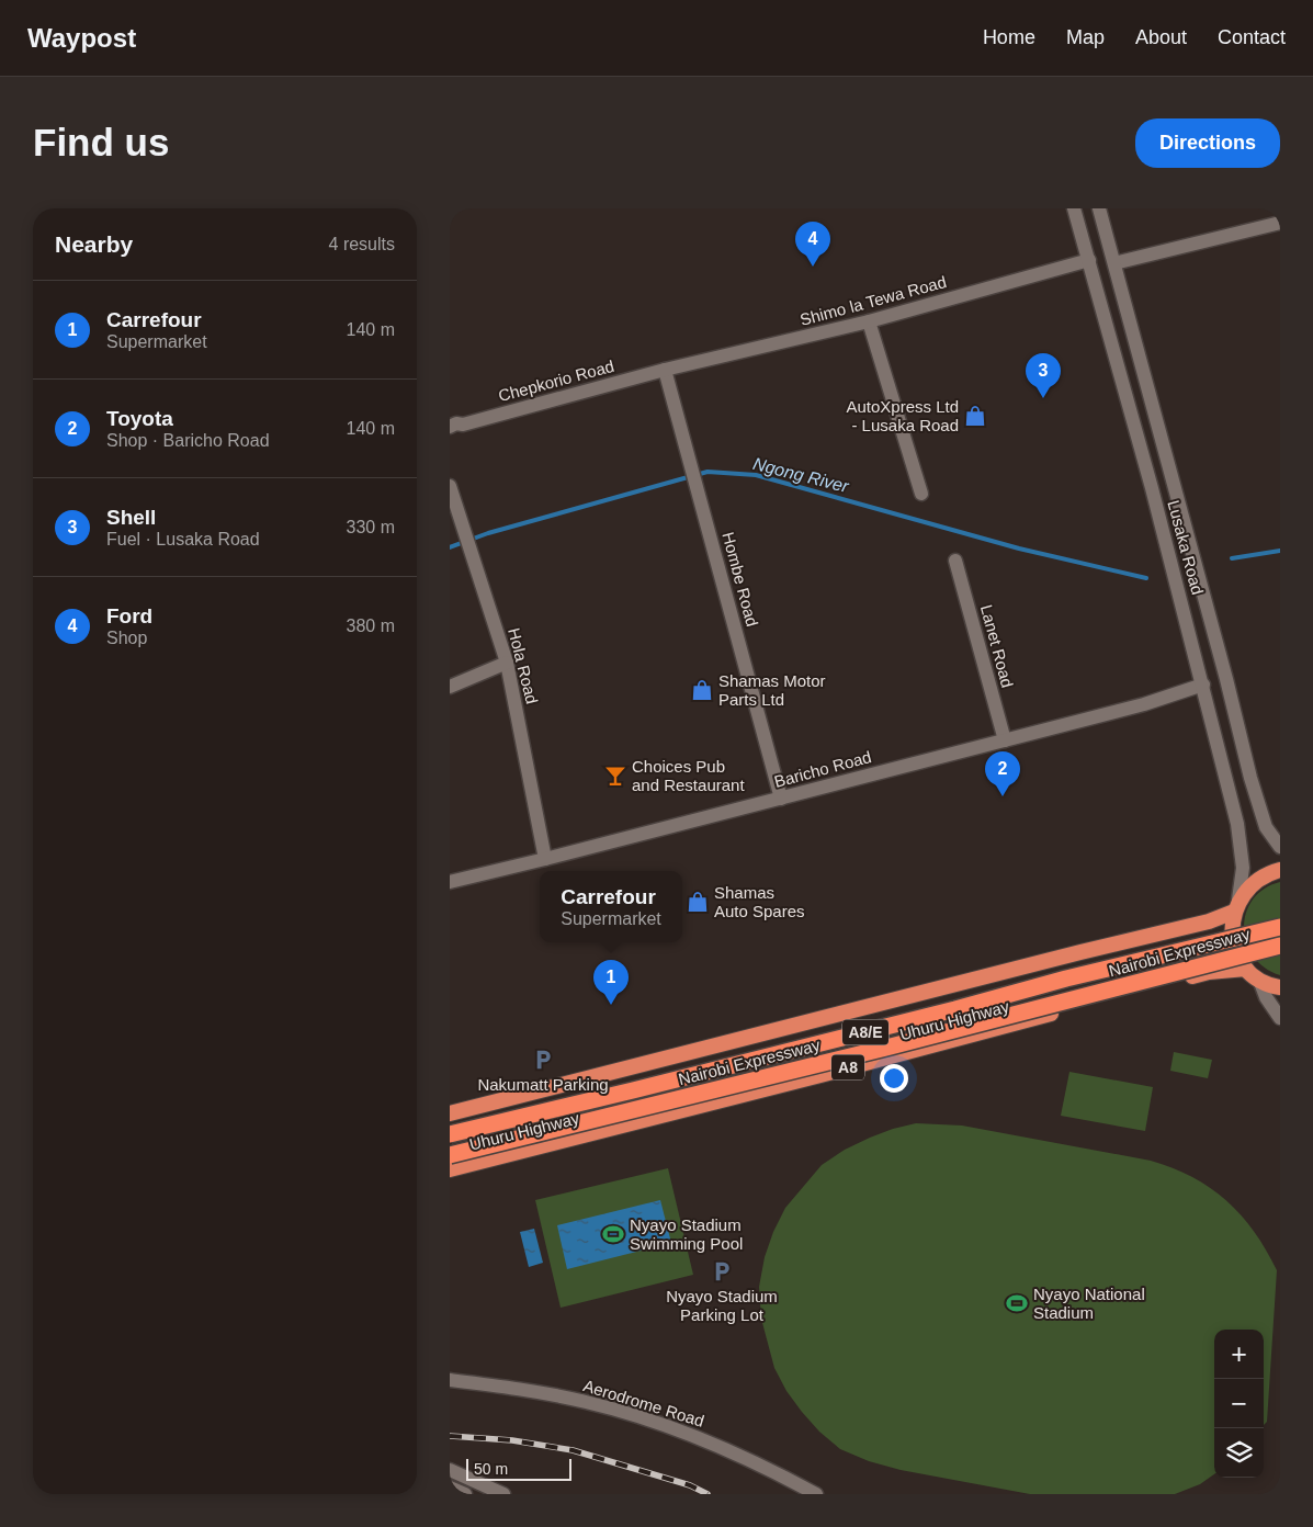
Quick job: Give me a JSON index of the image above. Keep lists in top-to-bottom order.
{
  "streets": {
    "highway": [
      "Nairobi Expressway",
      "Uhuru Highway",
      "A8/E",
      "A8"
    ],
    "street": [
      "Shimo la Tewa Road",
      "Chepkorio Road",
      "Lusaka Road",
      "Hombe Road",
      "Lanet Road",
      "Hola Road",
      "Baricho Road",
      "Aerodrome Road"
    ]
  },
  "crossings": [
    ["Shimo la Tewa Road", "Chepkorio Road"],
    ["Shimo la Tewa Road", "Lusaka Road"],
    ["Shimo la Tewa Road", "Hombe Road"],
    ["Chepkorio Road", "Hombe Road"],
    ["Lusaka Road", "Baricho Road"],
    ["Lusaka Road", "Uhuru Highway"],
    ["Hombe Road", "Baricho Road"],
    ["Lanet Road", "Baricho Road"],
    ["Hola Road", "Baricho Road"]
  ],
  "water": ["Ngong River"],
  "places": {
    "shop": ["AutoXpress Ltd - Lusaka Road", "Shamas Motor Parts Ltd", "Shamas Auto Spares"],
    "bar": ["Choices Pub and Restaurant"],
    "parking": ["Nakumatt Parking", "Nyayo Stadium Parking Lot"],
    "sports": ["Nyayo Stadium Swimming Pool", "Nyayo National Stadium"]
  },
  "scale_bar": "50 m",
  "page": {
    "header": "Waypost",
    "nav": [
      "Home",
      "Map",
      "About",
      "Contact"
    ],
    "buttons": "Directions",
    "title": "Find us",
    "heading": ["Nearby", "4 results"],
    "pins": [
      "4",
      "3",
      "2",
      "1"
    ],
    "list": [
      {
        "mark": "1",
        "name": "Carrefour",
        "note": "Supermarket",
        "value": "140 m"
      },
      {
        "mark": "2",
        "name": "Toyota",
        "note": "Shop · Baricho Road",
        "value": "140 m"
      },
      {
        "mark": "3",
        "name": "Shell",
        "note": "Fuel · Lusaka Road",
        "value": "330 m"
      },
      {
        "mark": "4",
        "name": "Ford",
        "note": "Shop",
        "value": "380 m"
      }
    ],
    "popup": ["Carrefour", "Supermarket"],
    "map_buttons": ["+", "−"],
    "scale": "50 m"
  }
}
